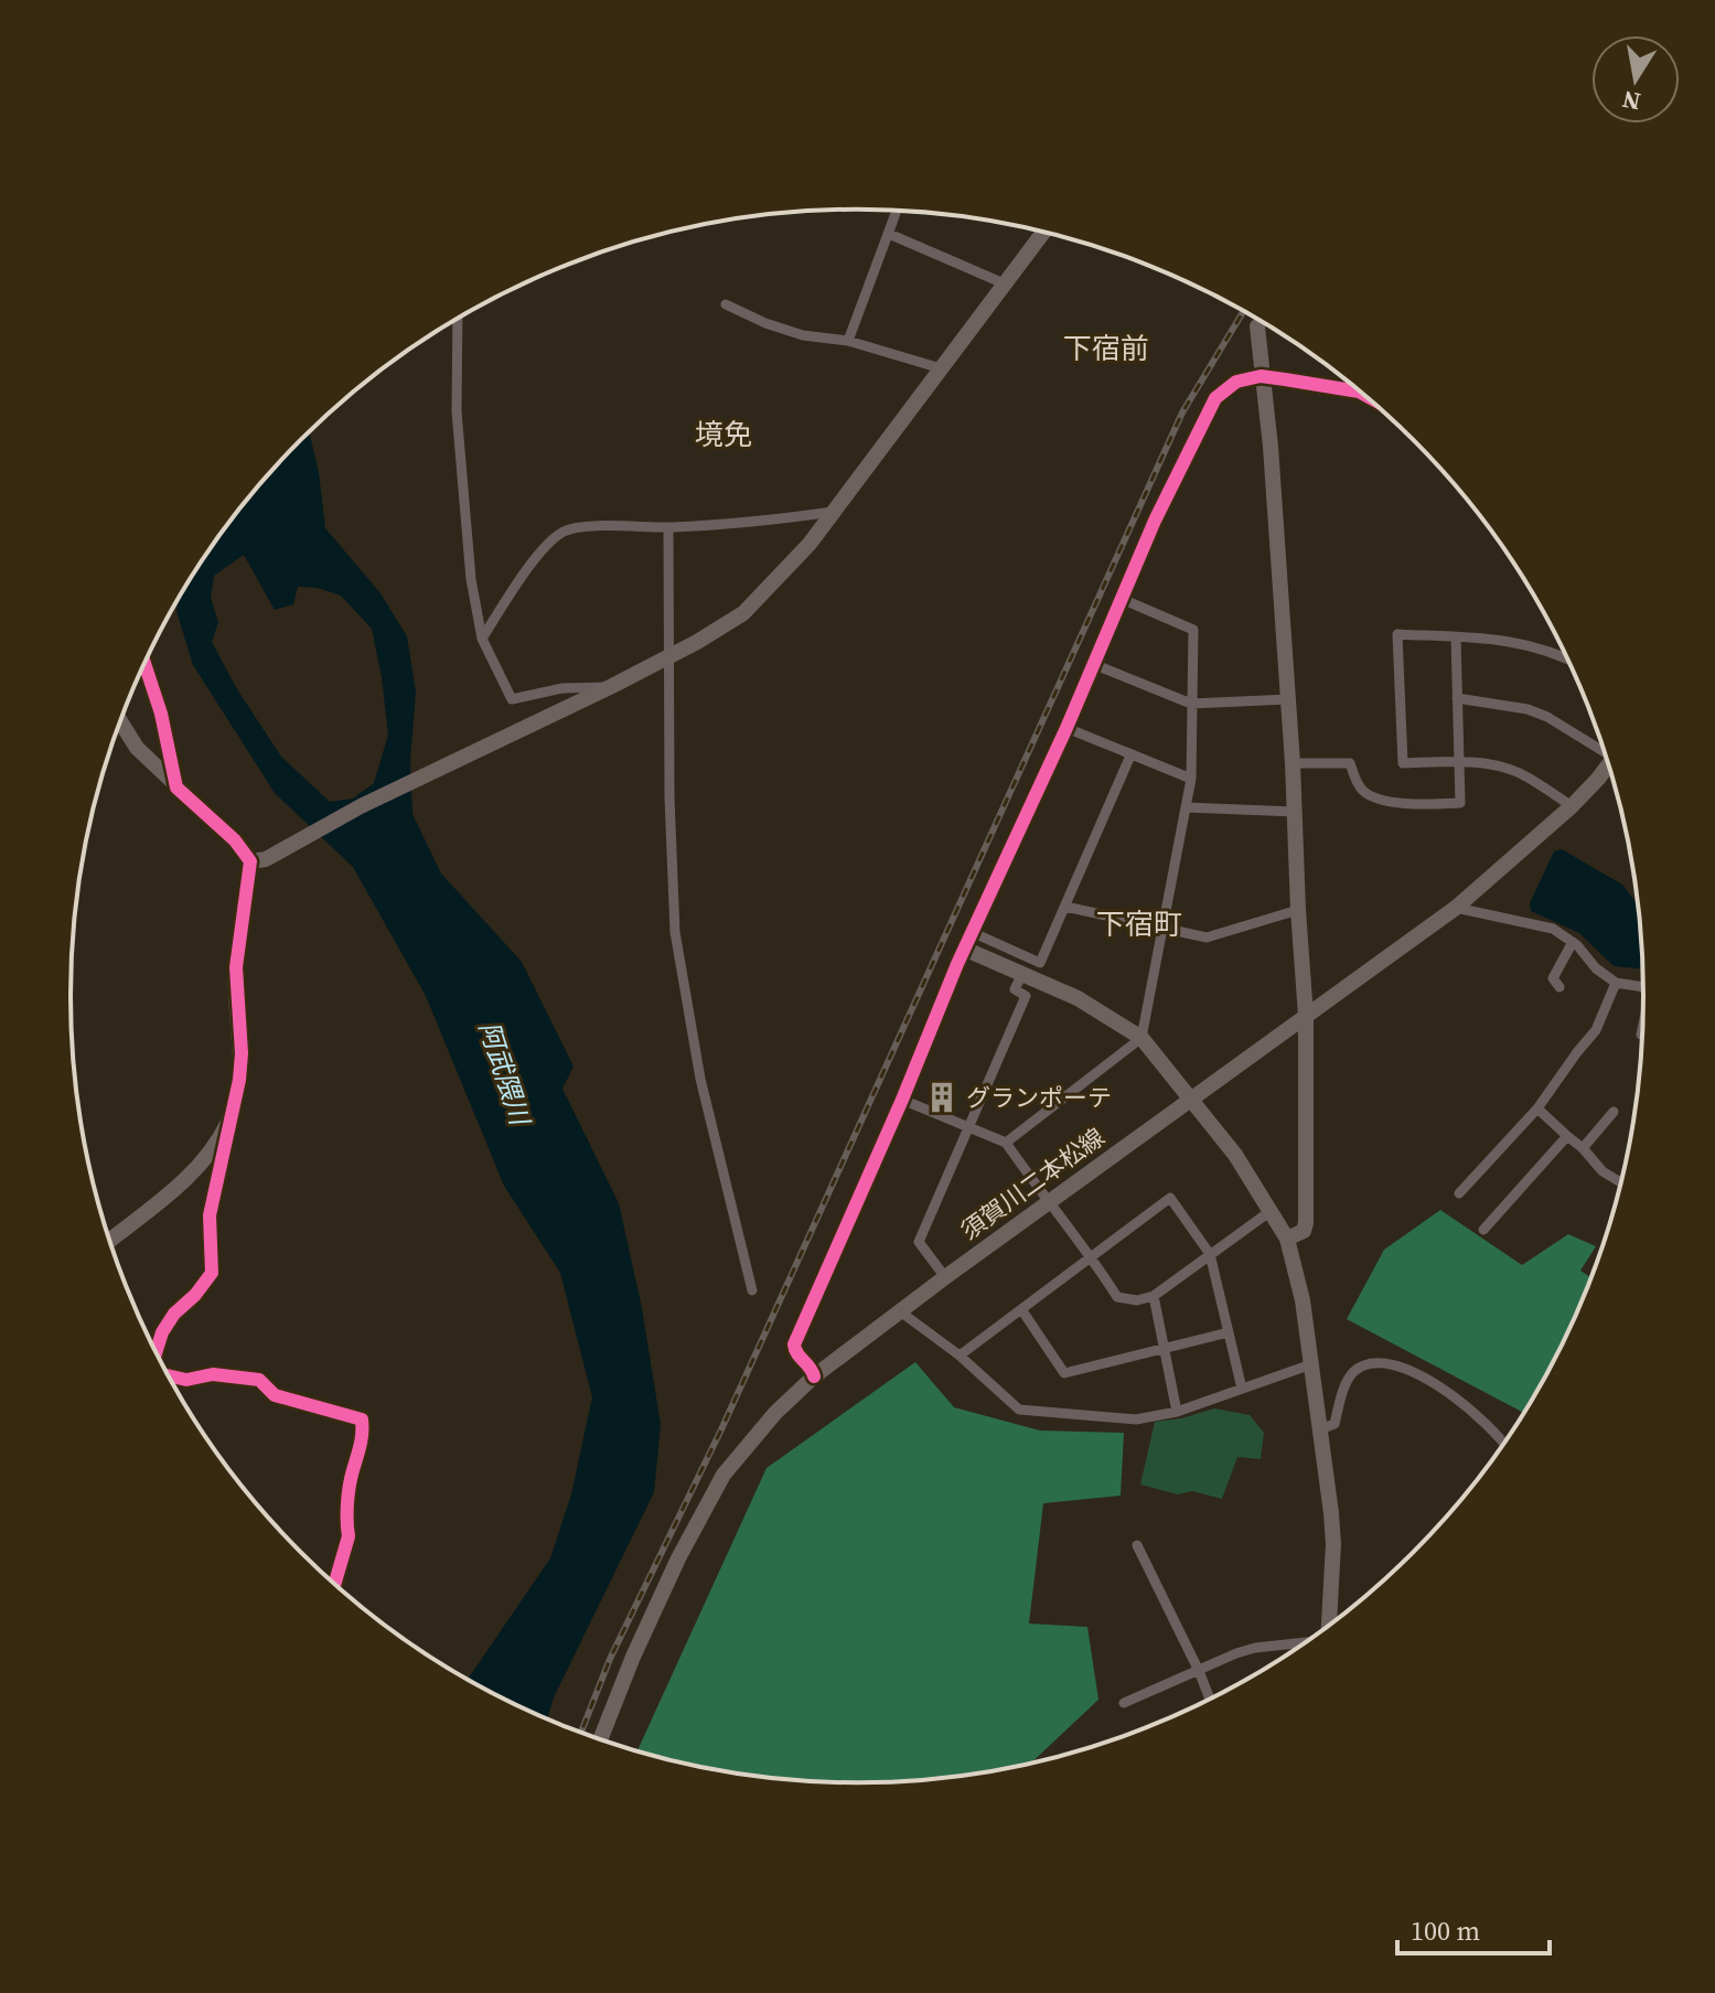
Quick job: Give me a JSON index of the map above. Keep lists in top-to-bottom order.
{
  "streets": {
    "street": ["須賀川二本松線"]
  },
  "districts": ["下宿前", "境免", "下宿町"],
  "water": ["阿武隈川"],
  "places": {
    "building": ["グランポーテ"]
  },
  "scale_bar": "100 m",
  "north": "bottom"
}
